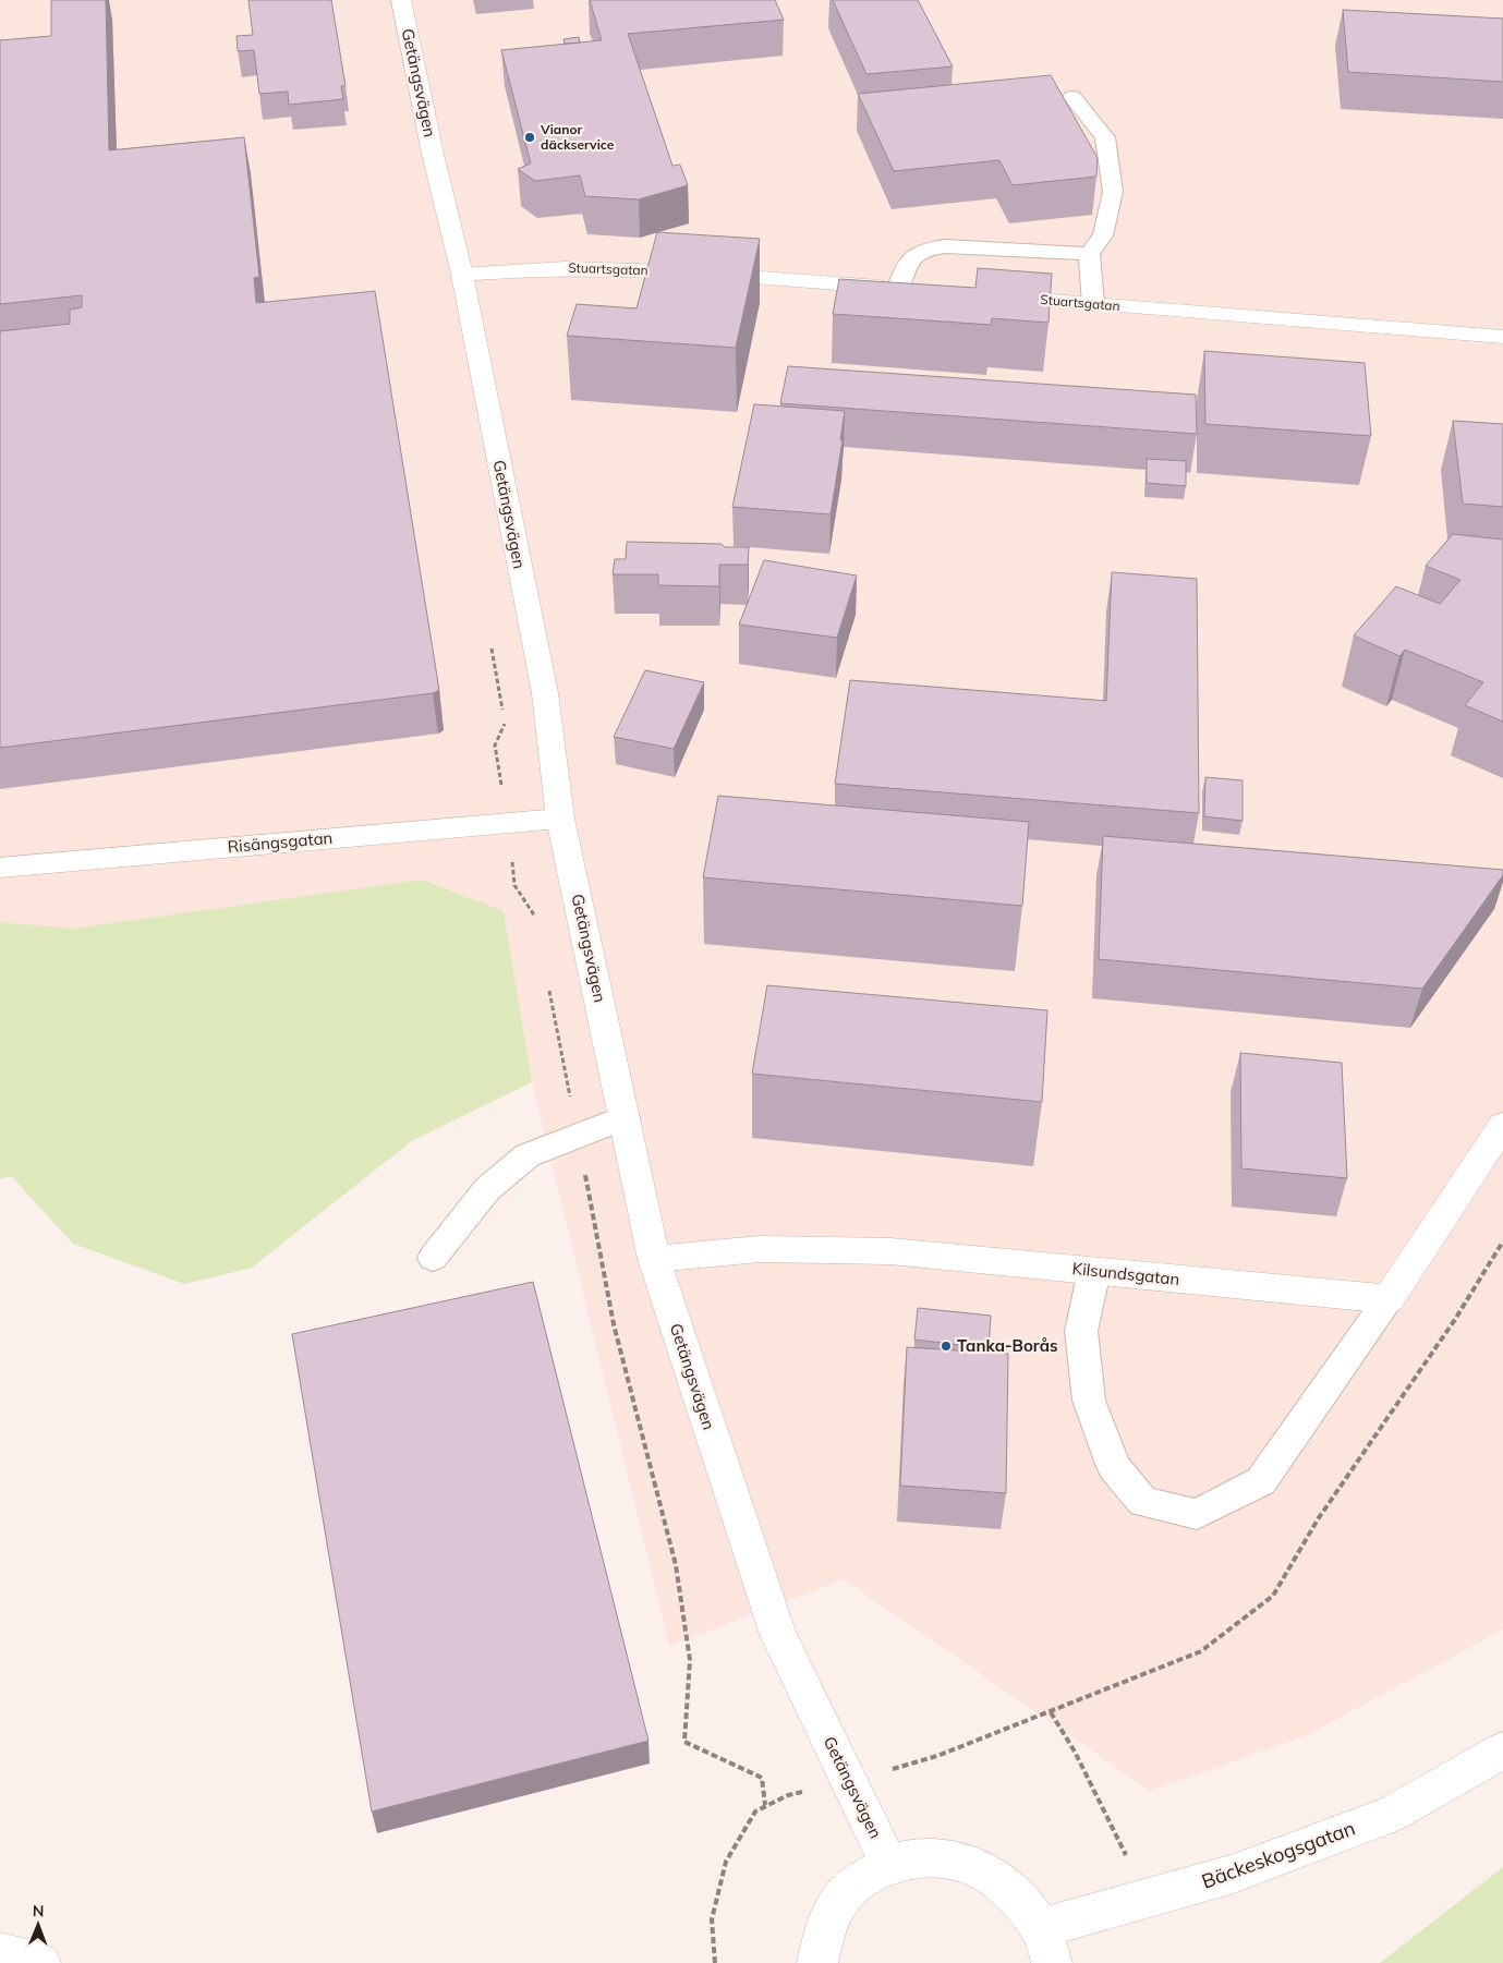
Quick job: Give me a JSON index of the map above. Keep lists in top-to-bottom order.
{
  "streets": {
    "street": [
      "Getängsvägen",
      "Stuartsgatan",
      "Risängsgatan",
      "Kilsundsgatan",
      "Bäckeskogsgatan"
    ]
  },
  "crossings": [
    ["Getängsvägen", "Stuartsgatan"],
    ["Getängsvägen", "Risängsgatan"],
    ["Getängsvägen", "Kilsundsgatan"]
  ],
  "places": ["Vianor däckservice", "Tanka-Borås"],
  "north": "top"
}
